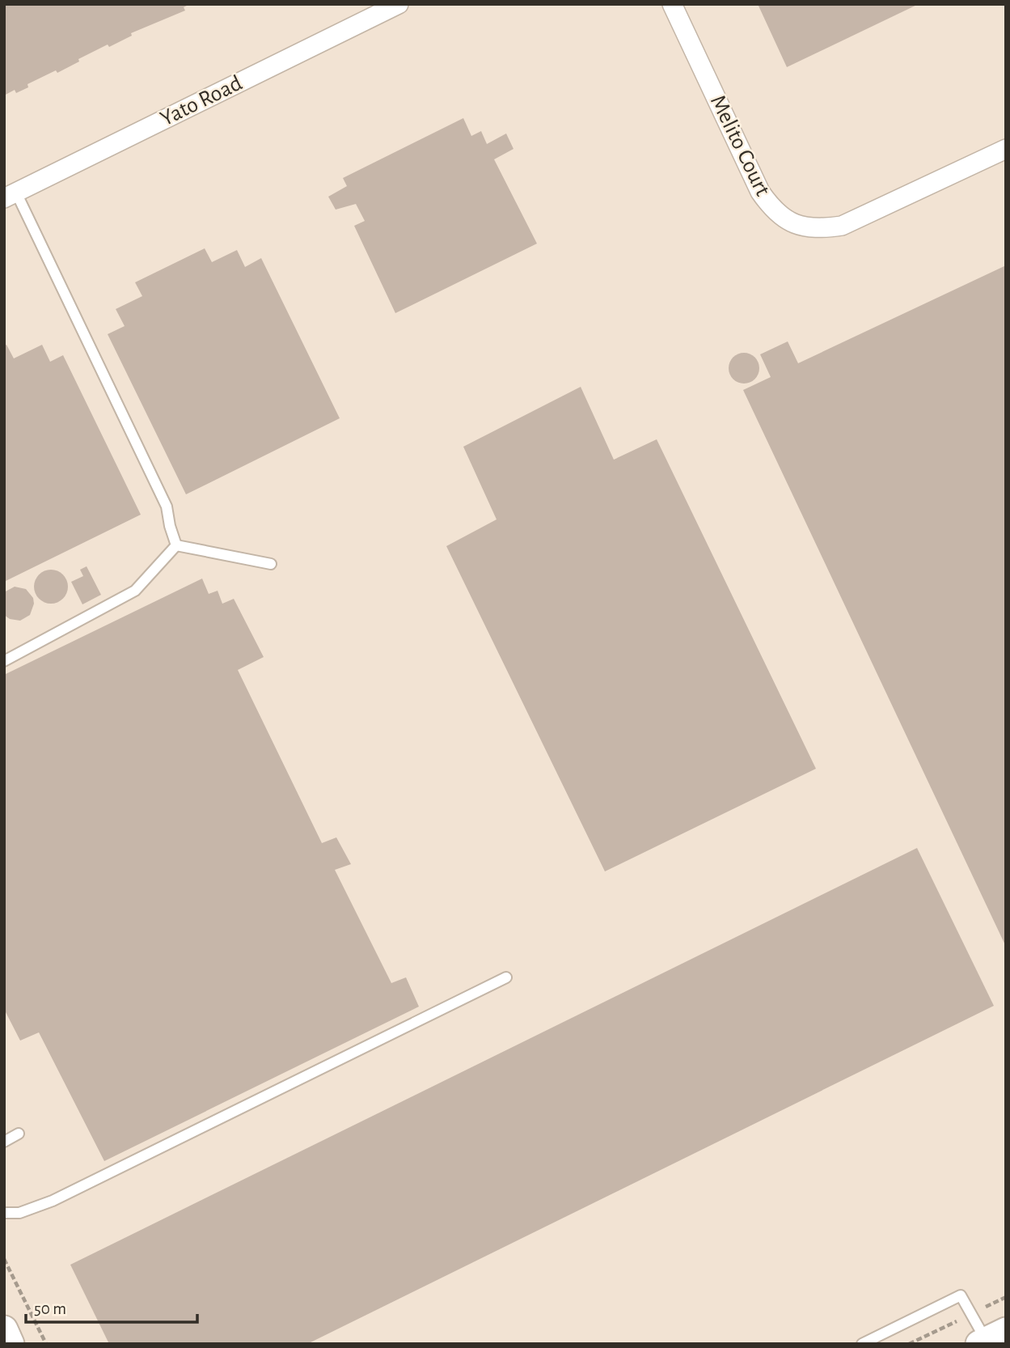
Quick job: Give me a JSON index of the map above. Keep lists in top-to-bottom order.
{
  "streets": {
    "street": ["Yato Road", "Melito Court"]
  },
  "scale_bar": "50 m"
}
